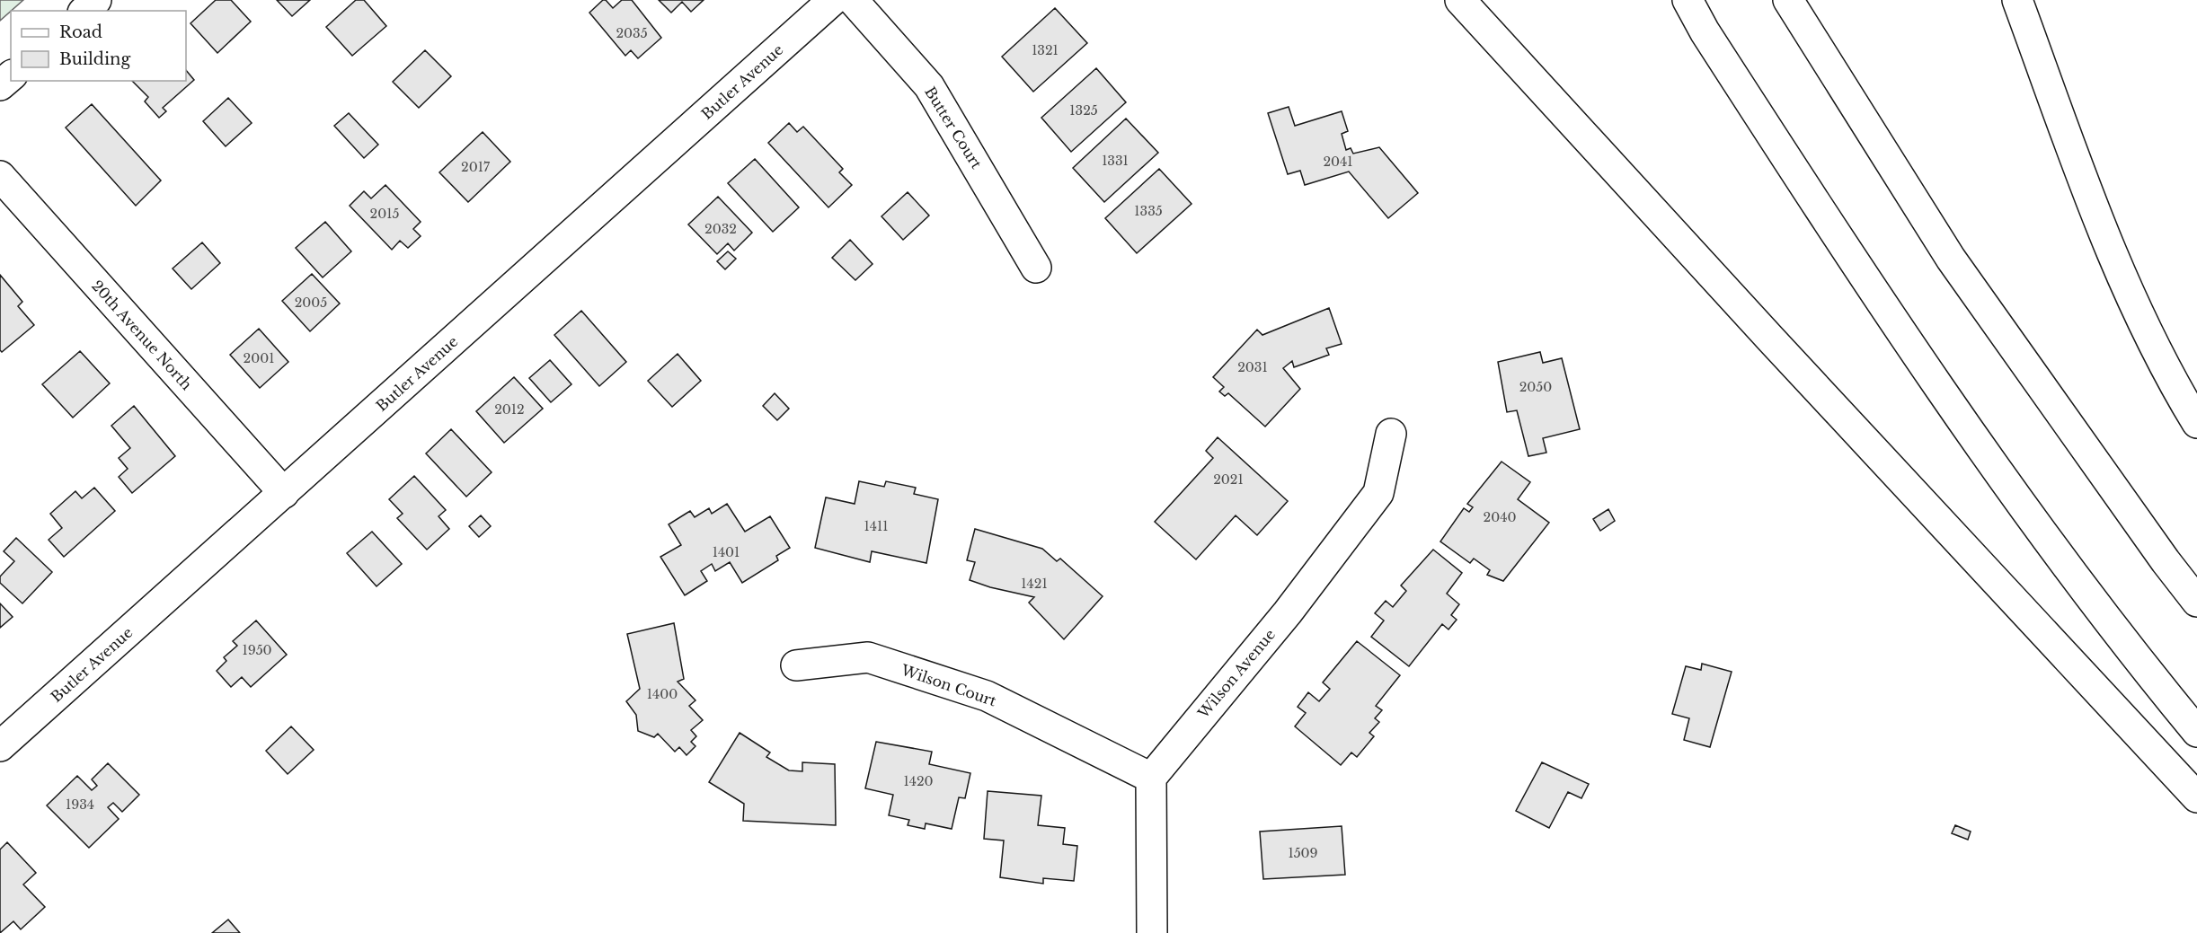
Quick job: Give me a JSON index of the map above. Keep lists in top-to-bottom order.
{
  "streets": {
    "main road": [
      "Butler Avenue",
      "Butter Court",
      "20th Avenue North",
      "Wilson Avenue",
      "Wilson Court"
    ]
  },
  "crossings": [
    ["Butler Avenue", "20th Avenue North"],
    ["Wilson Avenue", "Wilson Court"]
  ],
  "house_numbers": [
    "2035",
    "1321",
    "1325",
    "1331",
    "2041",
    "2017",
    "1335",
    "2015",
    "2032",
    "2005",
    "2001",
    "2031",
    "2050",
    "2012",
    "2021",
    "2040",
    "1411",
    "1401",
    "1421",
    "1950",
    "1400",
    "1420",
    "1934",
    "1509"
  ],
  "legend": ["Road", "Building"]
}
